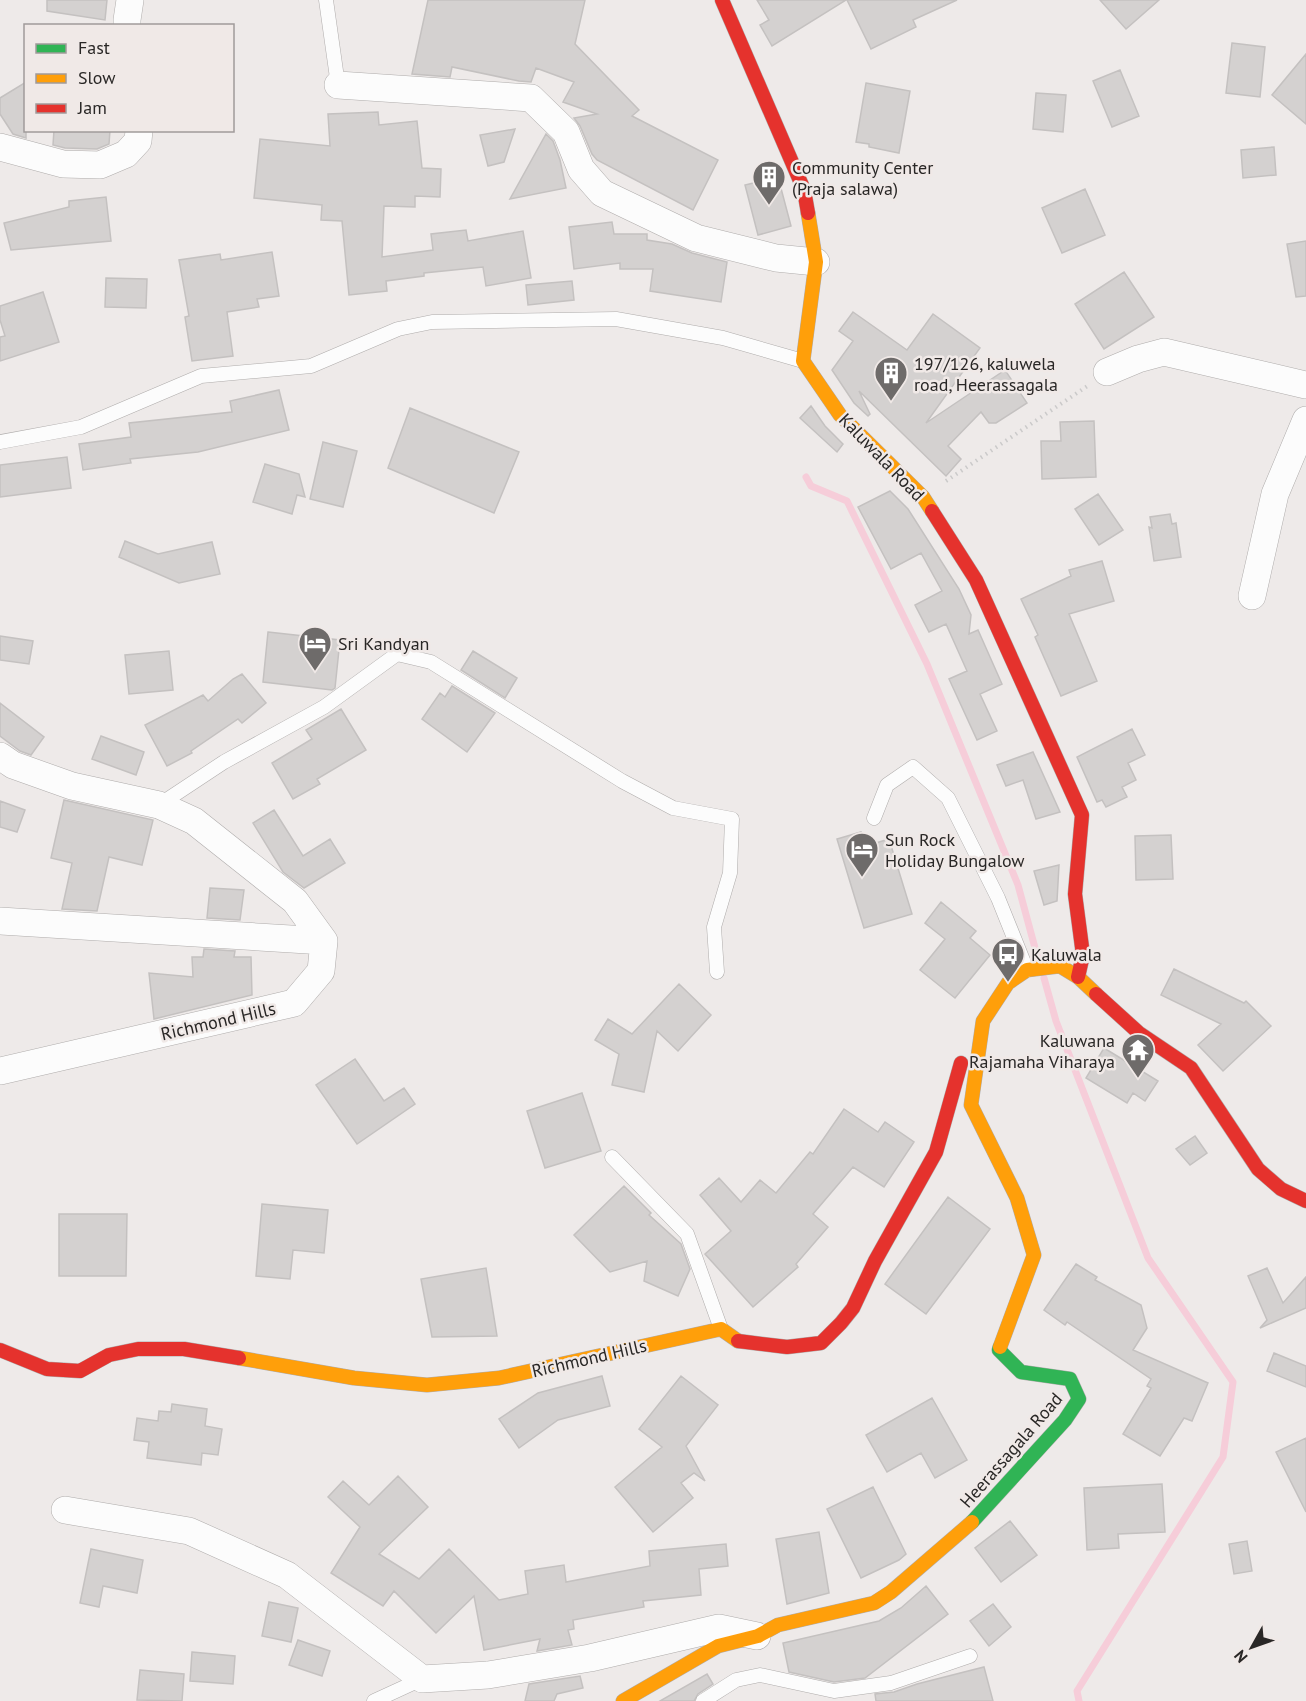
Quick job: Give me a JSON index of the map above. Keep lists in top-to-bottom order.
{
  "streets": {
    "street": ["Kaluwala Road", "Richmond Hills", "Heerassagala Road"]
  },
  "places": {
    "building": ["Community Center (Praja salawa)", "197/126, kaluwela road, Heerassagala"],
    "hotel": ["Sri Kandyan", "Sun Rock Holiday Bungalow"],
    "bus stop": ["Kaluwala"],
    "temple": ["Kaluwana Rajamaha Viharaya"]
  },
  "legend": ["Fast", "Slow", "Jam"],
  "north": "bottom left"
}
